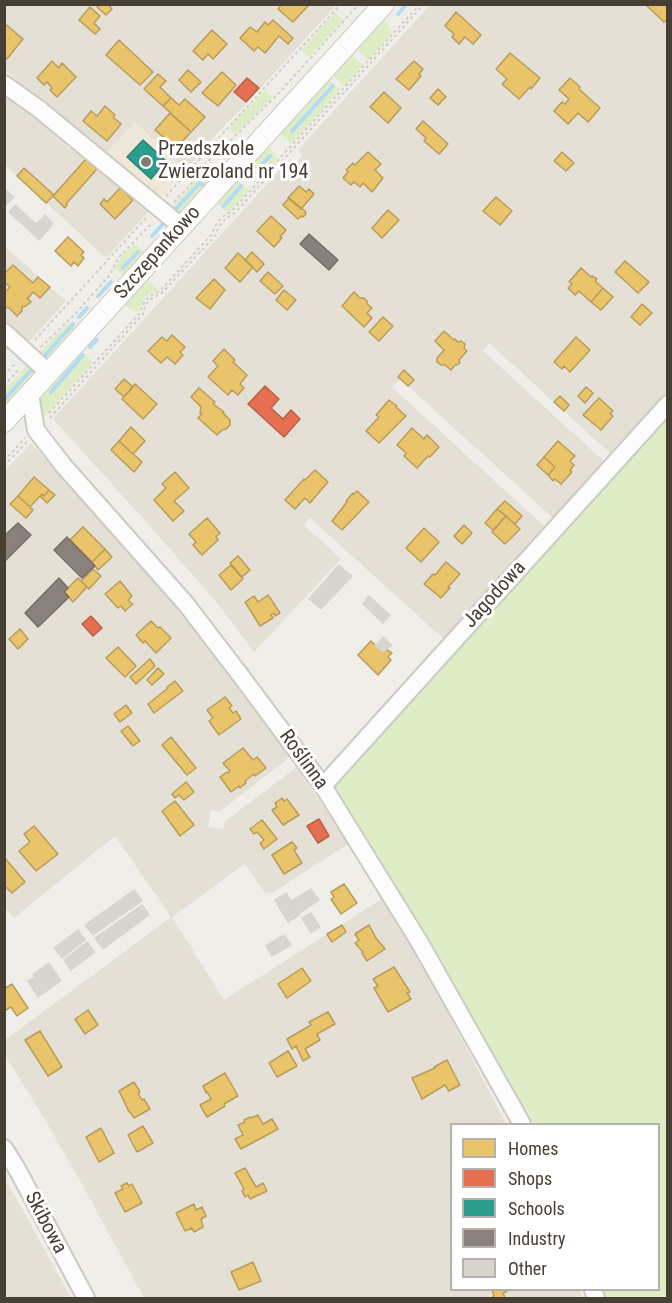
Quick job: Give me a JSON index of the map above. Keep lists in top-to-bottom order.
{
  "streets": {
    "street": [
      "Szczepankowo",
      "Jagodowa",
      "Roślinna",
      "Skibowa"
    ]
  },
  "crossings": [
    ["Szczepankowo", "Roślinna"],
    ["Jagodowa", "Roślinna"]
  ],
  "places": ["Przedszkole Zwierzoland nr 194"],
  "legend": [
    "Homes",
    "Shops",
    "Schools",
    "Industry",
    "Other"
  ]
}
